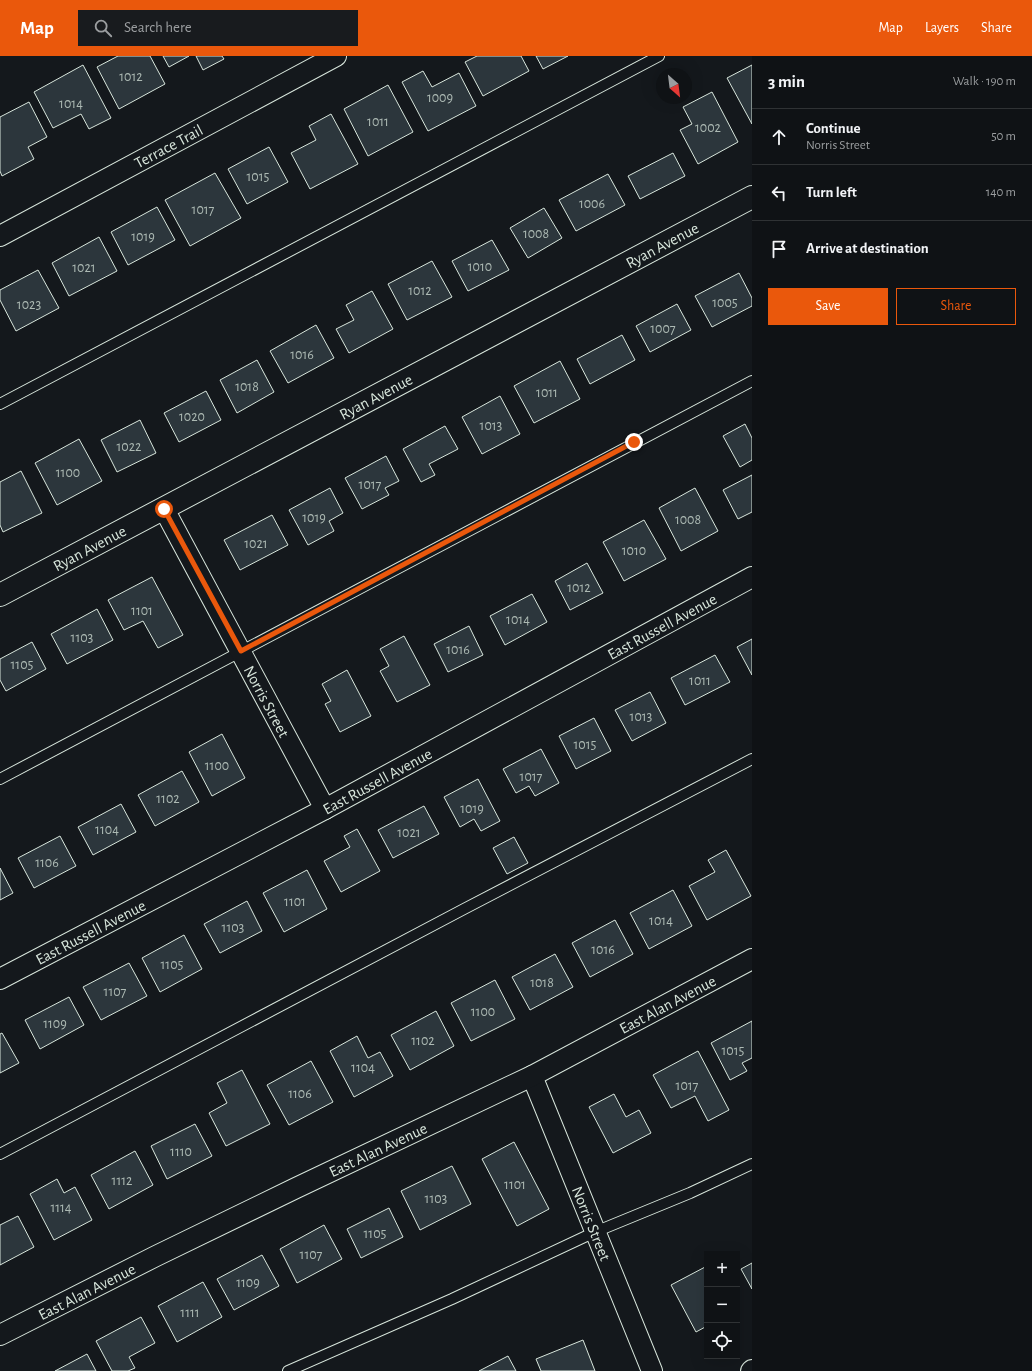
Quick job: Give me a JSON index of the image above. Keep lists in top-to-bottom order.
{
  "streets": {
    "street": [
      "Terrace Trail",
      "Ryan Avenue",
      "East Russell Avenue",
      "Norris Street",
      "East Alan Avenue"
    ]
  },
  "crossings": [
    ["Ryan Avenue", "Norris Street"],
    ["East Russell Avenue", "Norris Street"],
    ["Norris Street", "East Alan Avenue"]
  ],
  "house_numbers": [
    "1012",
    "1009",
    "1014",
    "1011",
    "1002",
    "1015",
    "1006",
    "1017",
    "1008",
    "1019",
    "1010",
    "1021",
    "1012",
    "1005",
    "1023",
    "1007",
    "1016",
    "1018",
    "1011",
    "1020",
    "1013",
    "1022",
    "1100",
    "1017",
    "1019",
    "1008",
    "1021",
    "1010",
    "1012",
    "1101",
    "1014",
    "1103",
    "1016",
    "1105",
    "1011",
    "1013",
    "1015",
    "1100",
    "1017",
    "1102",
    "1019",
    "1104",
    "1021",
    "1106",
    "1101",
    "1014",
    "1103",
    "1016",
    "1105",
    "1018",
    "1107",
    "1100",
    "1109",
    "1102",
    "1015",
    "1104",
    "1017",
    "1106",
    "1110",
    "1112",
    "1101",
    "1103",
    "1114",
    "1105",
    "1107",
    "1109",
    "1111"
  ],
  "north": "bottom right",
  "page": {
    "header": "Map",
    "search": "Search here",
    "nav": ["Map", "Layers", "Share"],
    "heading": ["3 min", "Walk · 190 m"],
    "list": [
      ["Continue", "Norris Street", "50 m"],
      ["Turn left", "140 m"],
      "Arrive at destination"
    ],
    "buttons": ["Save", "Share"],
    "map_buttons": ["+", "−"]
  }
}
